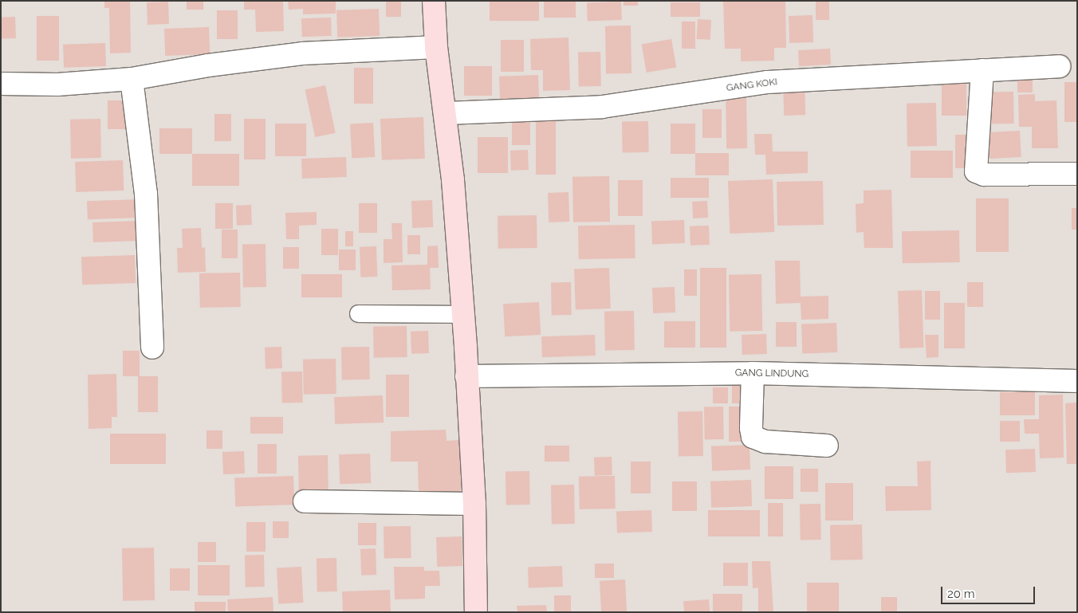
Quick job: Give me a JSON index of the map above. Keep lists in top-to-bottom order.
{
  "streets": {
    "street": ["GANG KOKI", "GANG LINDUNG"]
  },
  "scale_bar": "20 m"
}
